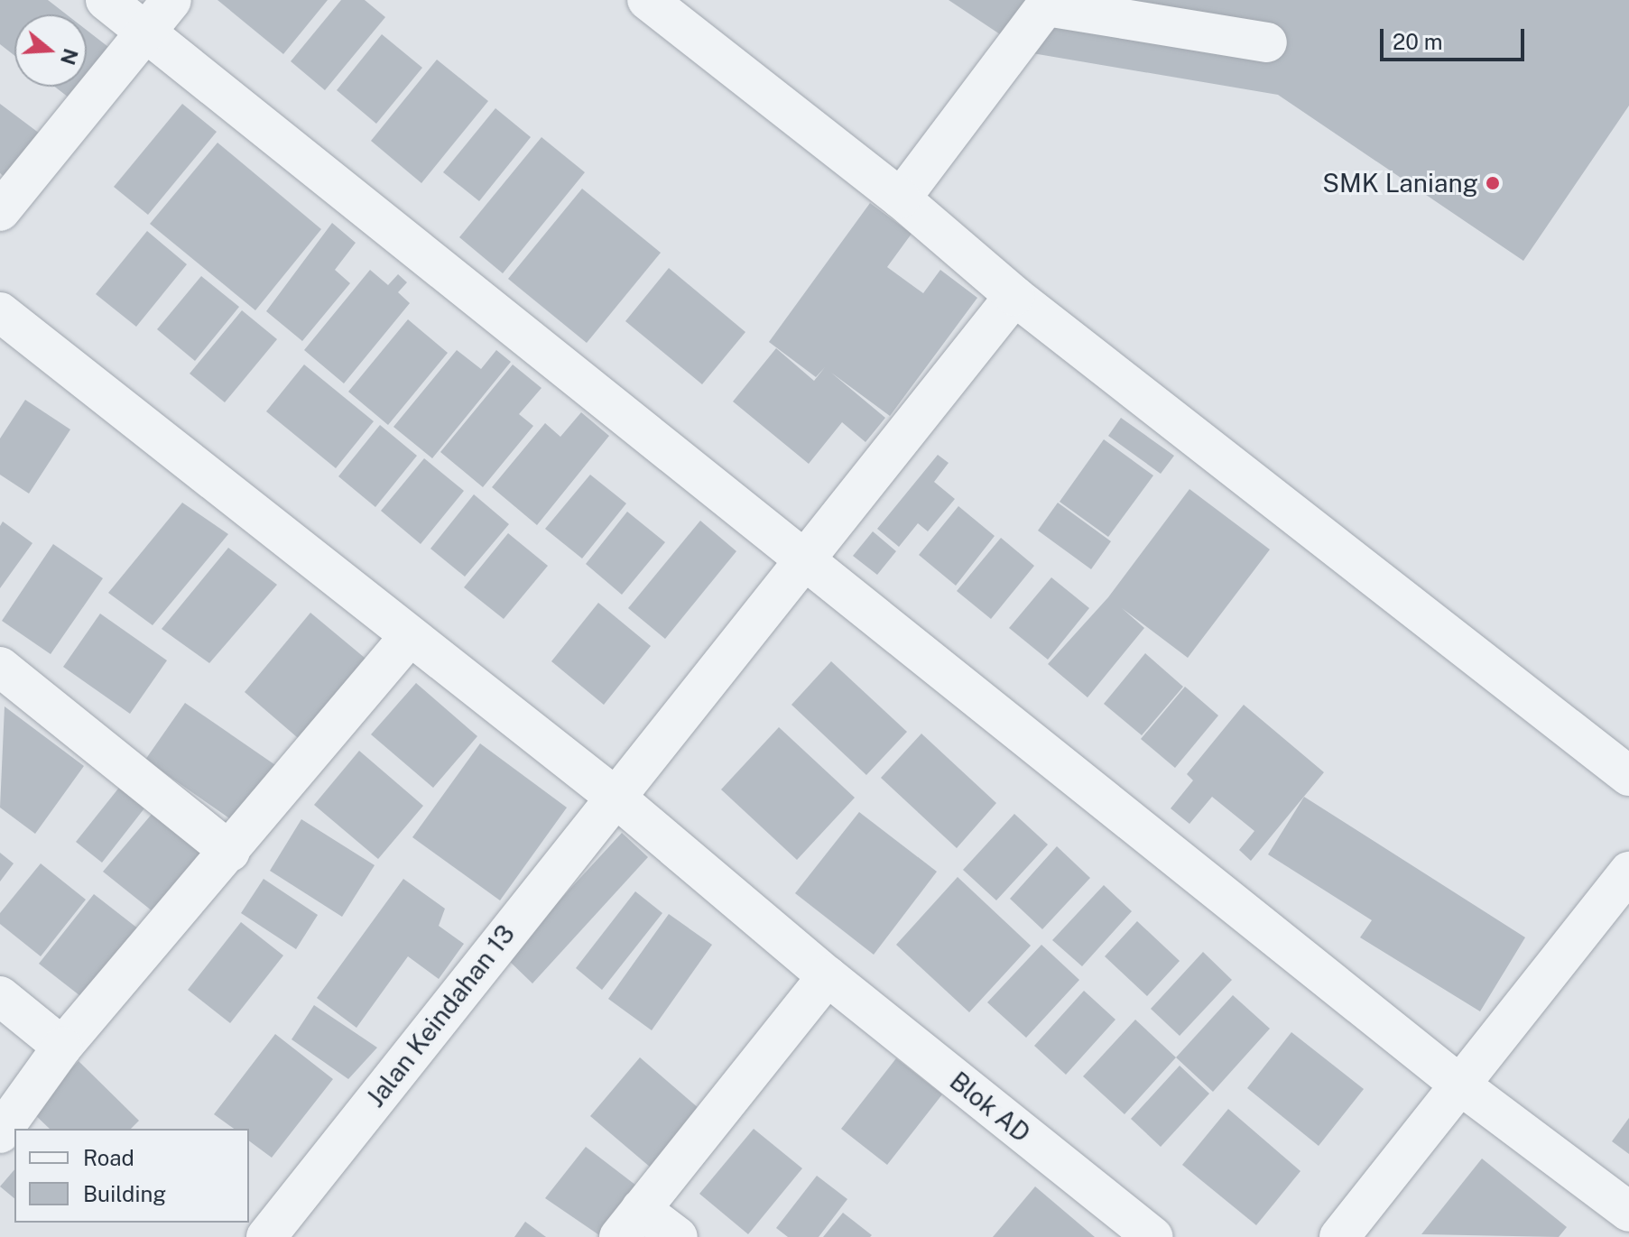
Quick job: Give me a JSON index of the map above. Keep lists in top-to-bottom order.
{
  "streets": {
    "street": ["Jalan Keindahan 13", "Blok AD"]
  },
  "crossings": [
    ["Jalan Keindahan 13", "Blok AD"]
  ],
  "places": ["SMK Laniang"],
  "legend": ["Road", "Building"],
  "scale_bar": "20 m",
  "north": "right"
}
